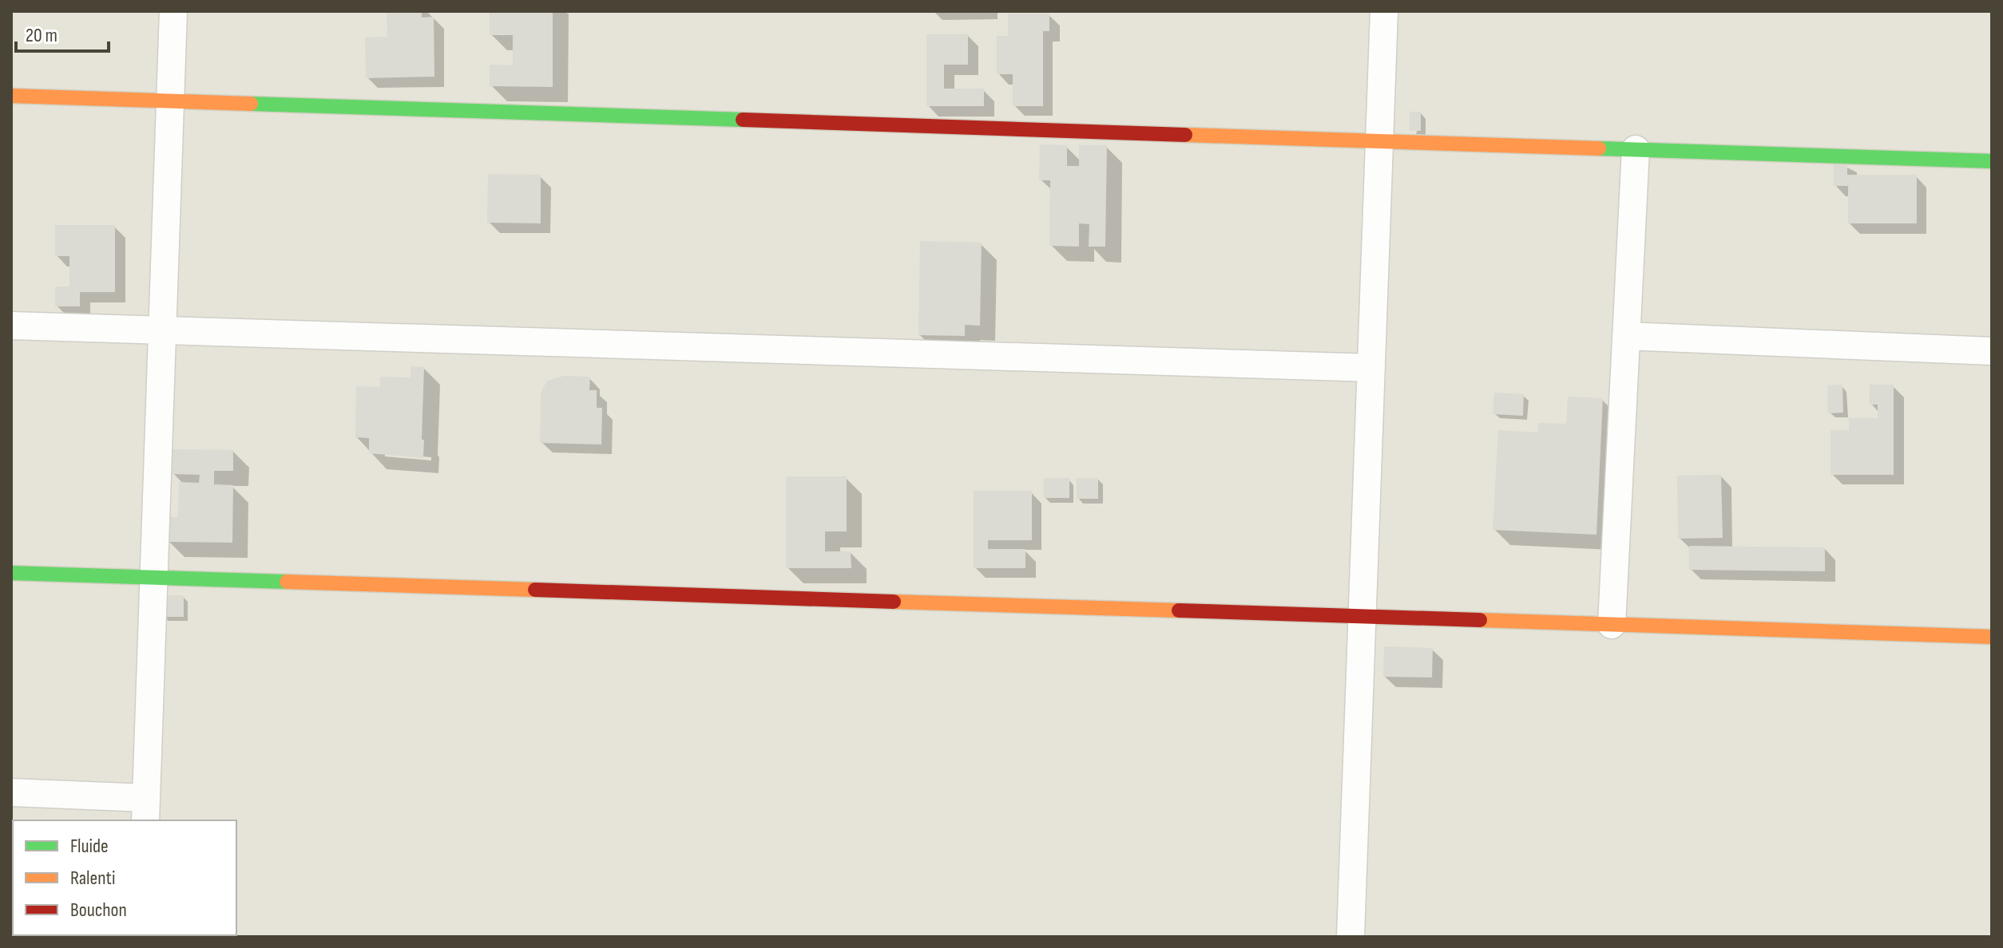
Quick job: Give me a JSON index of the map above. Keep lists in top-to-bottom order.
{
  "legend": ["Fluide", "Ralenti", "Bouchon"],
  "scale_bar": "20 m"
}
